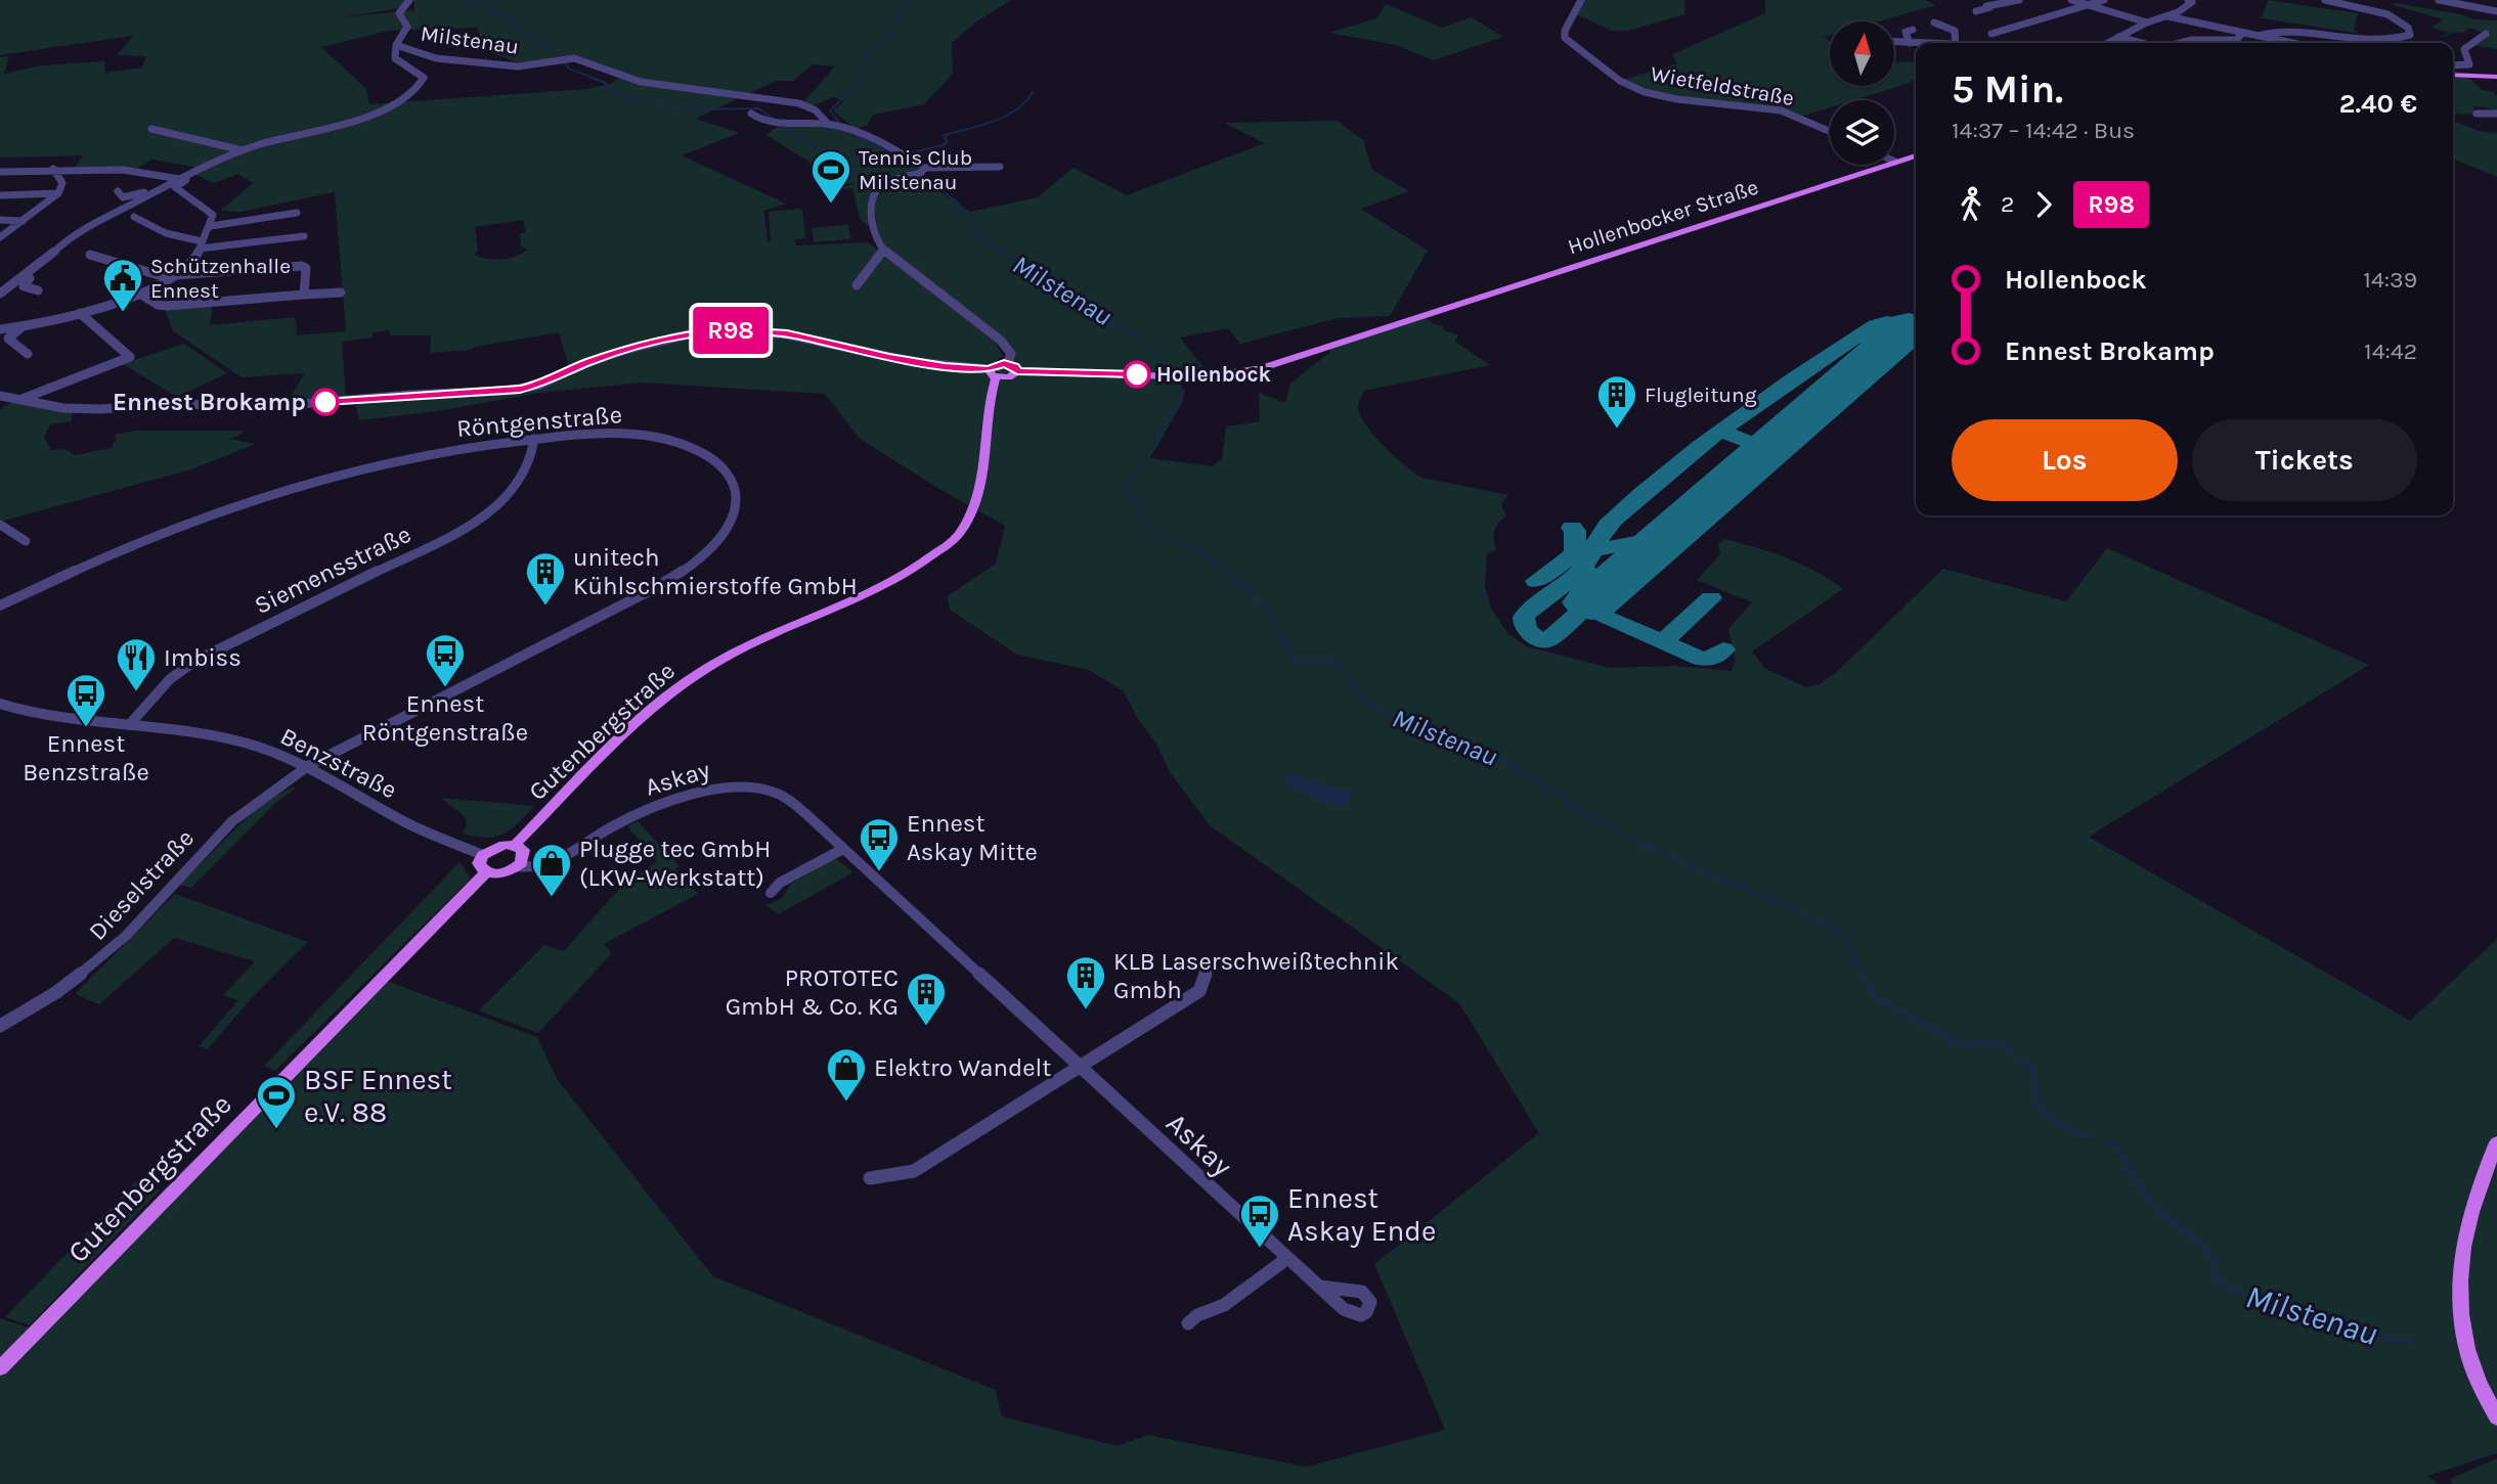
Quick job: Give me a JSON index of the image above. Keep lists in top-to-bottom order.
{
  "streets": {
    "main road": ["Hollenbocker Straße", "Gutenbergstraße"],
    "street": [
      "Milstenau",
      "Wietfeldstraße",
      "Röntgenstraße",
      "Siemensstraße",
      "Benzstraße",
      "Askay",
      "Dieselstraße"
    ]
  },
  "crossings": [
    ["Hollenbocker Straße", "Gutenbergstraße"],
    ["Röntgenstraße", "Siemensstraße"],
    ["Röntgenstraße", "Benzstraße"],
    ["Röntgenstraße", "Dieselstraße"],
    ["Siemensstraße", "Benzstraße"],
    ["Gutenbergstraße", "Benzstraße"],
    ["Benzstraße", "Dieselstraße"]
  ],
  "water": ["Milstenau"],
  "places": {
    "sports": ["Tennis Club Milstenau", "BSF Ennest e.V. 88"],
    "public building": ["Schützenhalle Ennest"],
    "other": ["Hollenbock", "Ennest Brokamp"],
    "building": [
      "Flugleitung",
      "unitech Kühlschmierstoffe GmbH",
      "KLB Laserschweißtechnik Gmbh",
      "PROTOTEC GmbH & Co. KG"
    ],
    "bus stop": [
      "Ennest Röntgenstraße",
      "Ennest Benzstraße",
      "Ennest Askay Mitte",
      "Ennest Askay Ende"
    ],
    "restaurant": ["Imbiss"],
    "shop": ["Plugge tec GmbH (LKW-Werkstatt)", "Elektro Wandelt"]
  },
  "lines": ["bus line R98"],
  "north": "top",
  "page": {
    "on_map": "R98",
    "heading": ["5 Min.", "14:37 – 14:42 · Bus", "2.40 €"],
    "legs": ["2", "R98"],
    "list": [
      {
        "name": "Hollenbock",
        "value": "14:39"
      },
      {
        "name": "Ennest Brokamp",
        "value": "14:42"
      }
    ],
    "buttons": ["Los", "Tickets"]
  }
}
